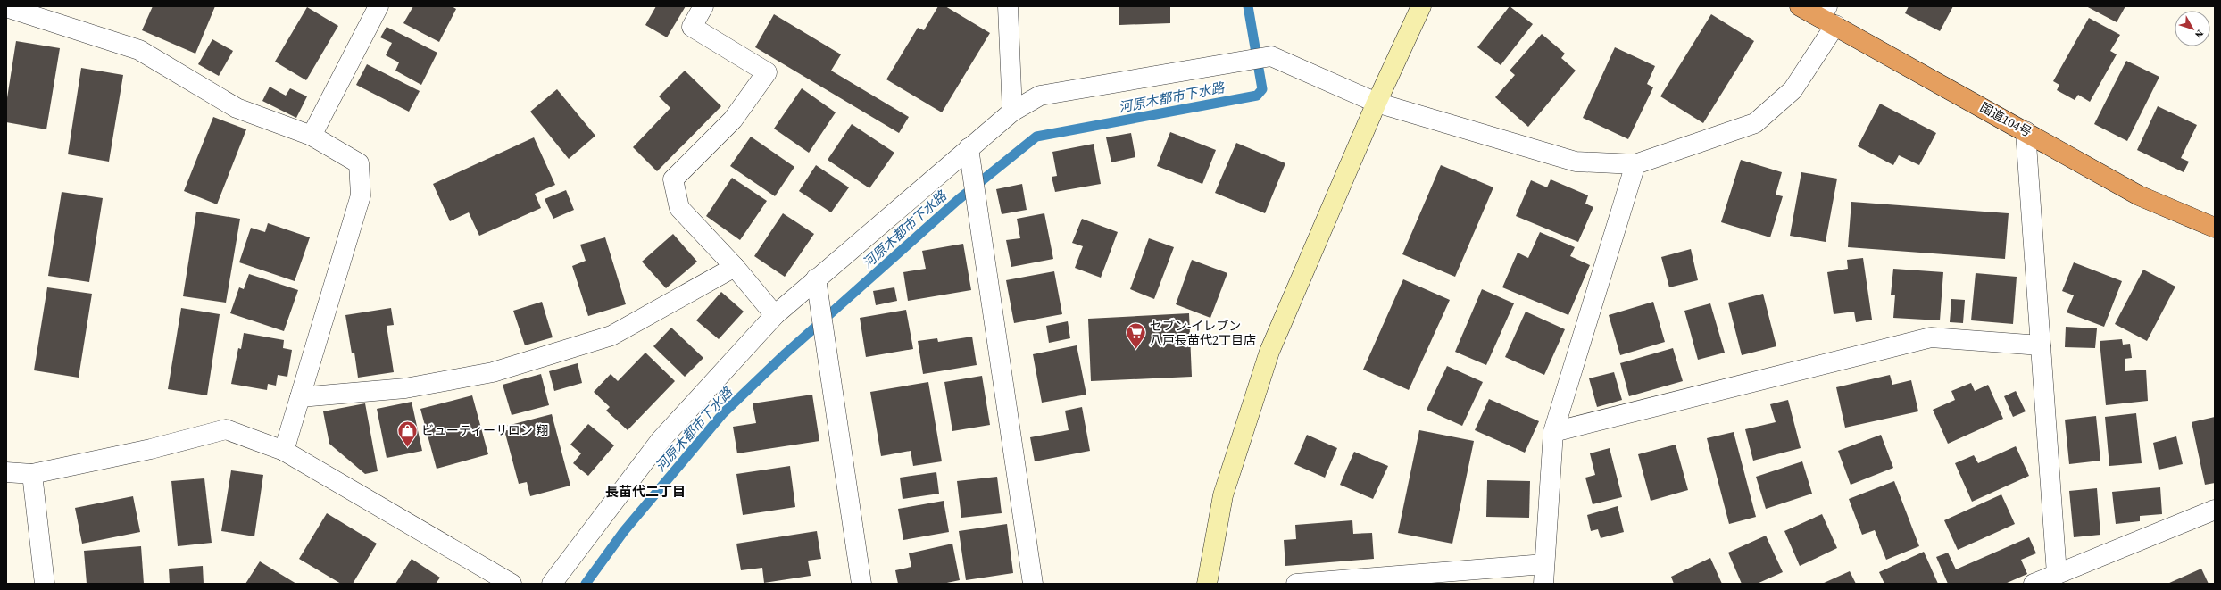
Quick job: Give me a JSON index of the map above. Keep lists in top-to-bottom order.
{
  "streets": {
    "highway": ["国道104号"]
  },
  "districts": ["長苗代二丁目"],
  "water": ["河原木都市下水路"],
  "places": {
    "supermarket": ["セブン-イレブン 八戸長苗代2丁目店"],
    "shop": ["ビューティーサロン 翔"]
  },
  "north": "bottom right"
}
